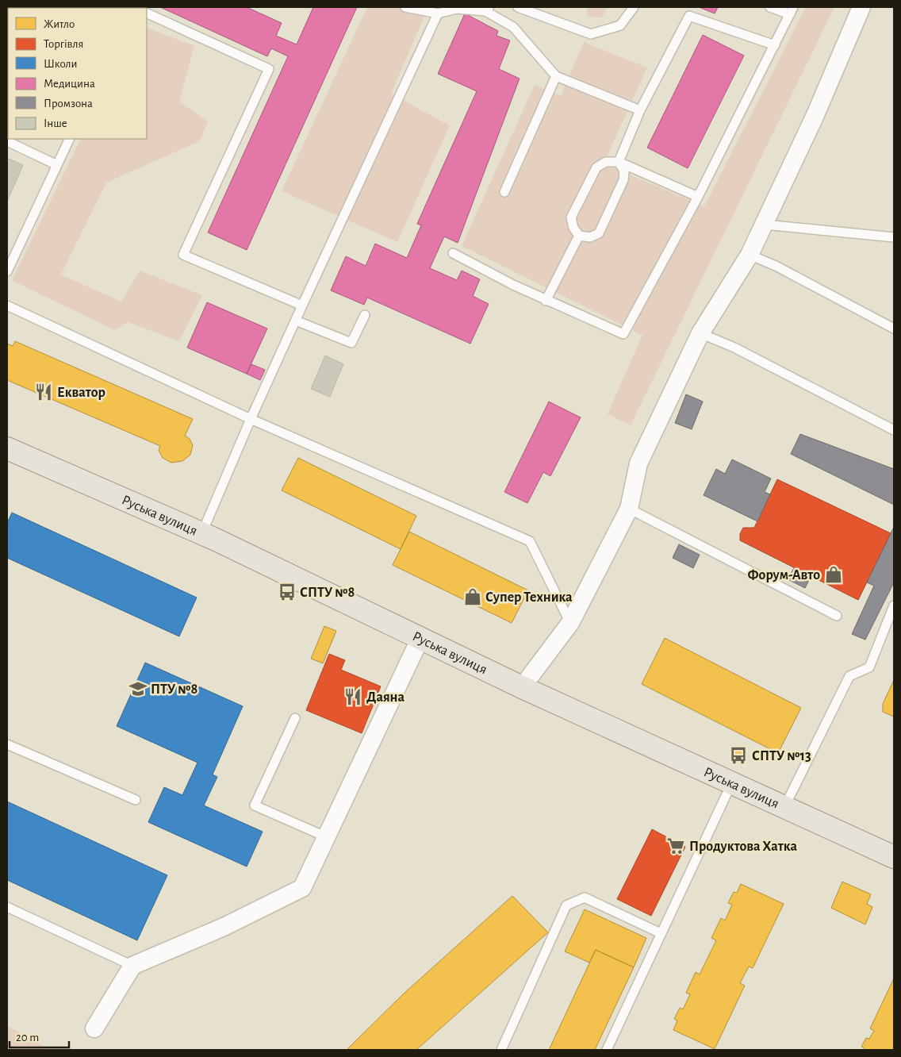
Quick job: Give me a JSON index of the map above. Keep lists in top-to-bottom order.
{
  "streets": {
    "main road": ["Руська вулиця"]
  },
  "places": {
    "restaurant": ["Екватор", "Даяна"],
    "shop": ["Форум-Авто", "Супер Техника"],
    "bus stop": ["СПТУ №8", "СПТУ №13"],
    "school or university": ["ПТУ №8"],
    "supermarket": ["Продуктова Хатка"]
  },
  "legend": [
    "Житло",
    "Торгівля",
    "Школи",
    "Медицина",
    "Промзона",
    "Інше"
  ],
  "scale_bar": "20 m"
}
